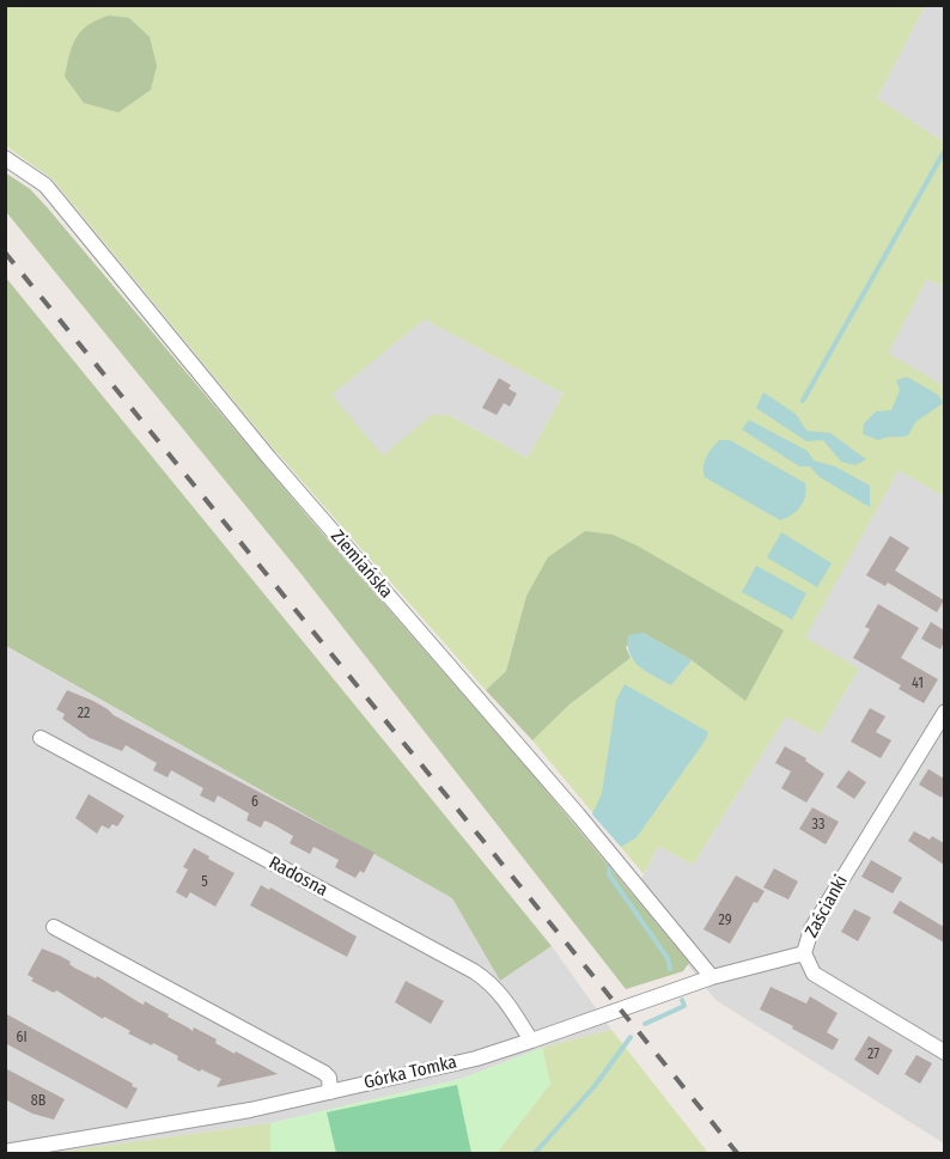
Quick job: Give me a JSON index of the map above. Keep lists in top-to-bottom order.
{
  "streets": {
    "street": [
      "Ziemiańska",
      "Radosna",
      "Zaścianki",
      "Górka Tomka"
    ]
  },
  "crossings": [
    ["Ziemiańska", "Górka Tomka"],
    ["Radosna", "Górka Tomka"],
    ["Zaścianki", "Górka Tomka"]
  ],
  "house_numbers": [
    "41",
    "22",
    "6",
    "33",
    "5",
    "29",
    "6I",
    "27",
    "8B"
  ]
}
